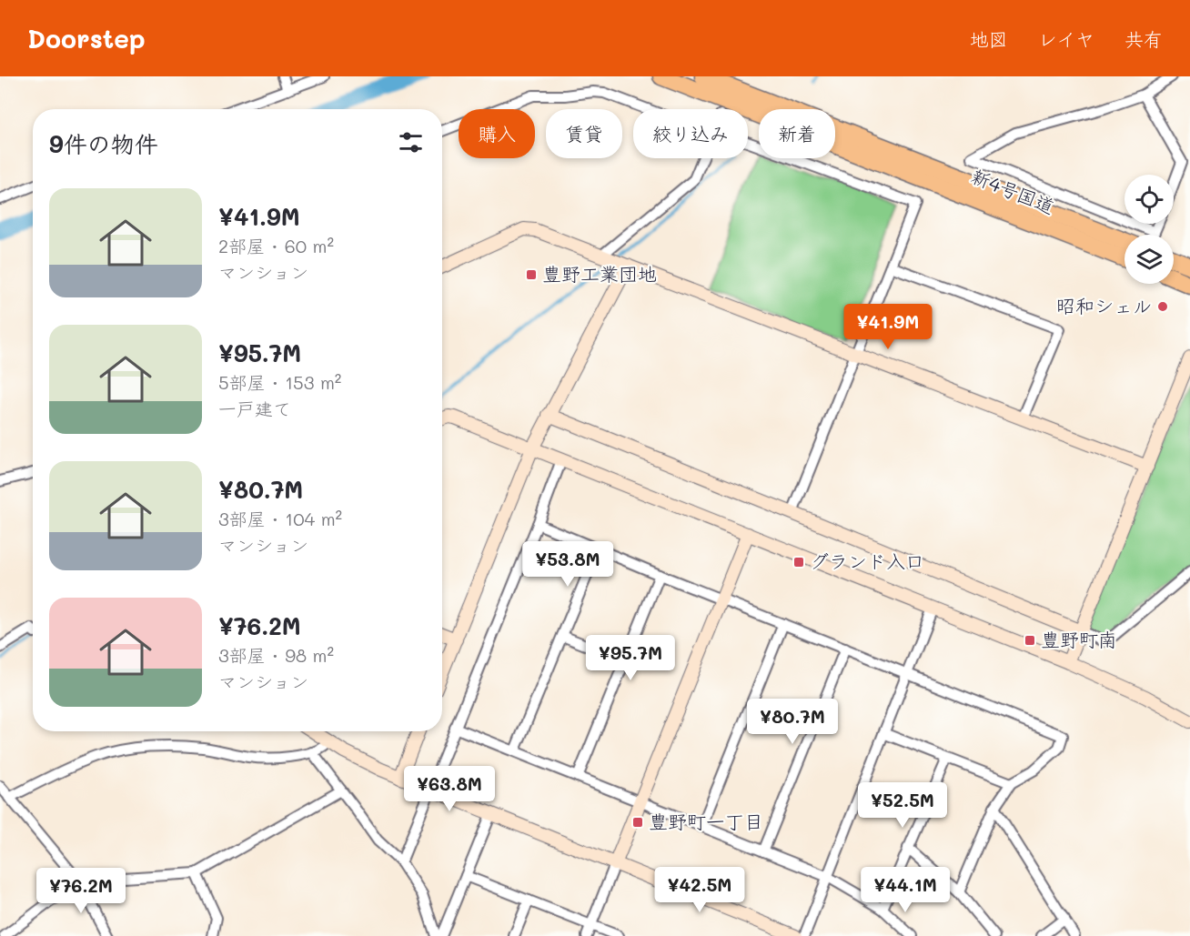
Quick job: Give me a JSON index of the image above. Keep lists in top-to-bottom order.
{
  "streets": {
    "highway": ["新4号国道"]
  },
  "places": {
    "transit": [
      "豊野工業団地",
      "グランド入口",
      "豊野町南",
      "豊野町一丁目"
    ],
    "other": ["昭和シェル"]
  },
  "page": {
    "header": "Doorstep",
    "nav": ["地図", "レイヤ", "共有"],
    "chip": [
      "購入",
      "賃貸",
      "絞り込み",
      "新着"
    ],
    "heading": "9件の物件",
    "list": [
      {
        "name": "¥41.9M",
        "note": "2部屋 · 60 m² · マンション"
      },
      {
        "name": "¥95.7M",
        "note": "5部屋 · 153 m² · 一戸建て"
      },
      {
        "name": "¥80.7M",
        "note": "3部屋 · 104 m² · マンション"
      },
      {
        "name": "¥76.2M",
        "note": "3部屋 · 98 m² · マンション"
      }
    ],
    "price": [
      "¥41.9M",
      "¥53.8M",
      "¥95.7M",
      "¥80.7M",
      "¥63.8M",
      "¥52.5M",
      "¥42.5M",
      "¥44.1M",
      "¥76.2M"
    ]
  }
}
